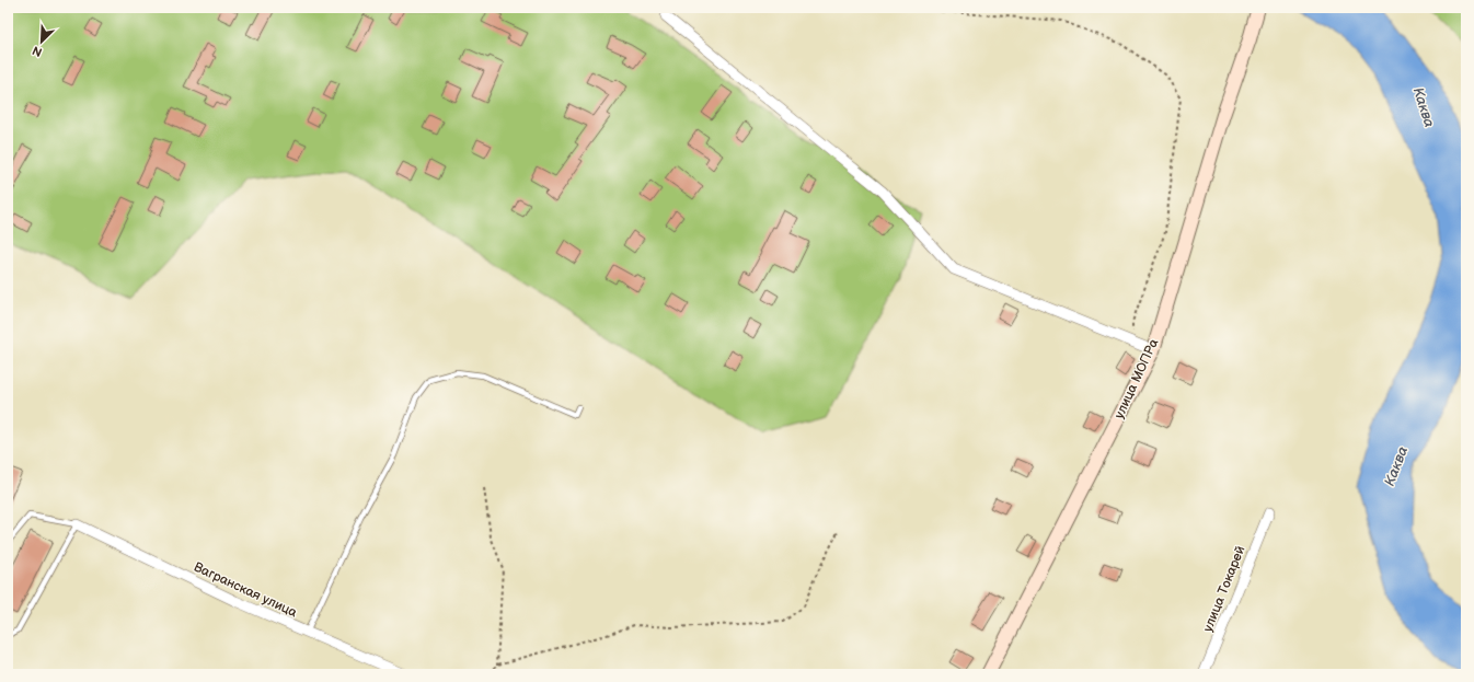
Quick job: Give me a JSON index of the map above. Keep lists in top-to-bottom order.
{
  "streets": {
    "main road": ["улица МОПРа"],
    "street": ["улица Токарей", "Вагранская улица"]
  },
  "water": ["Каква"],
  "north": "bottom left"
}
